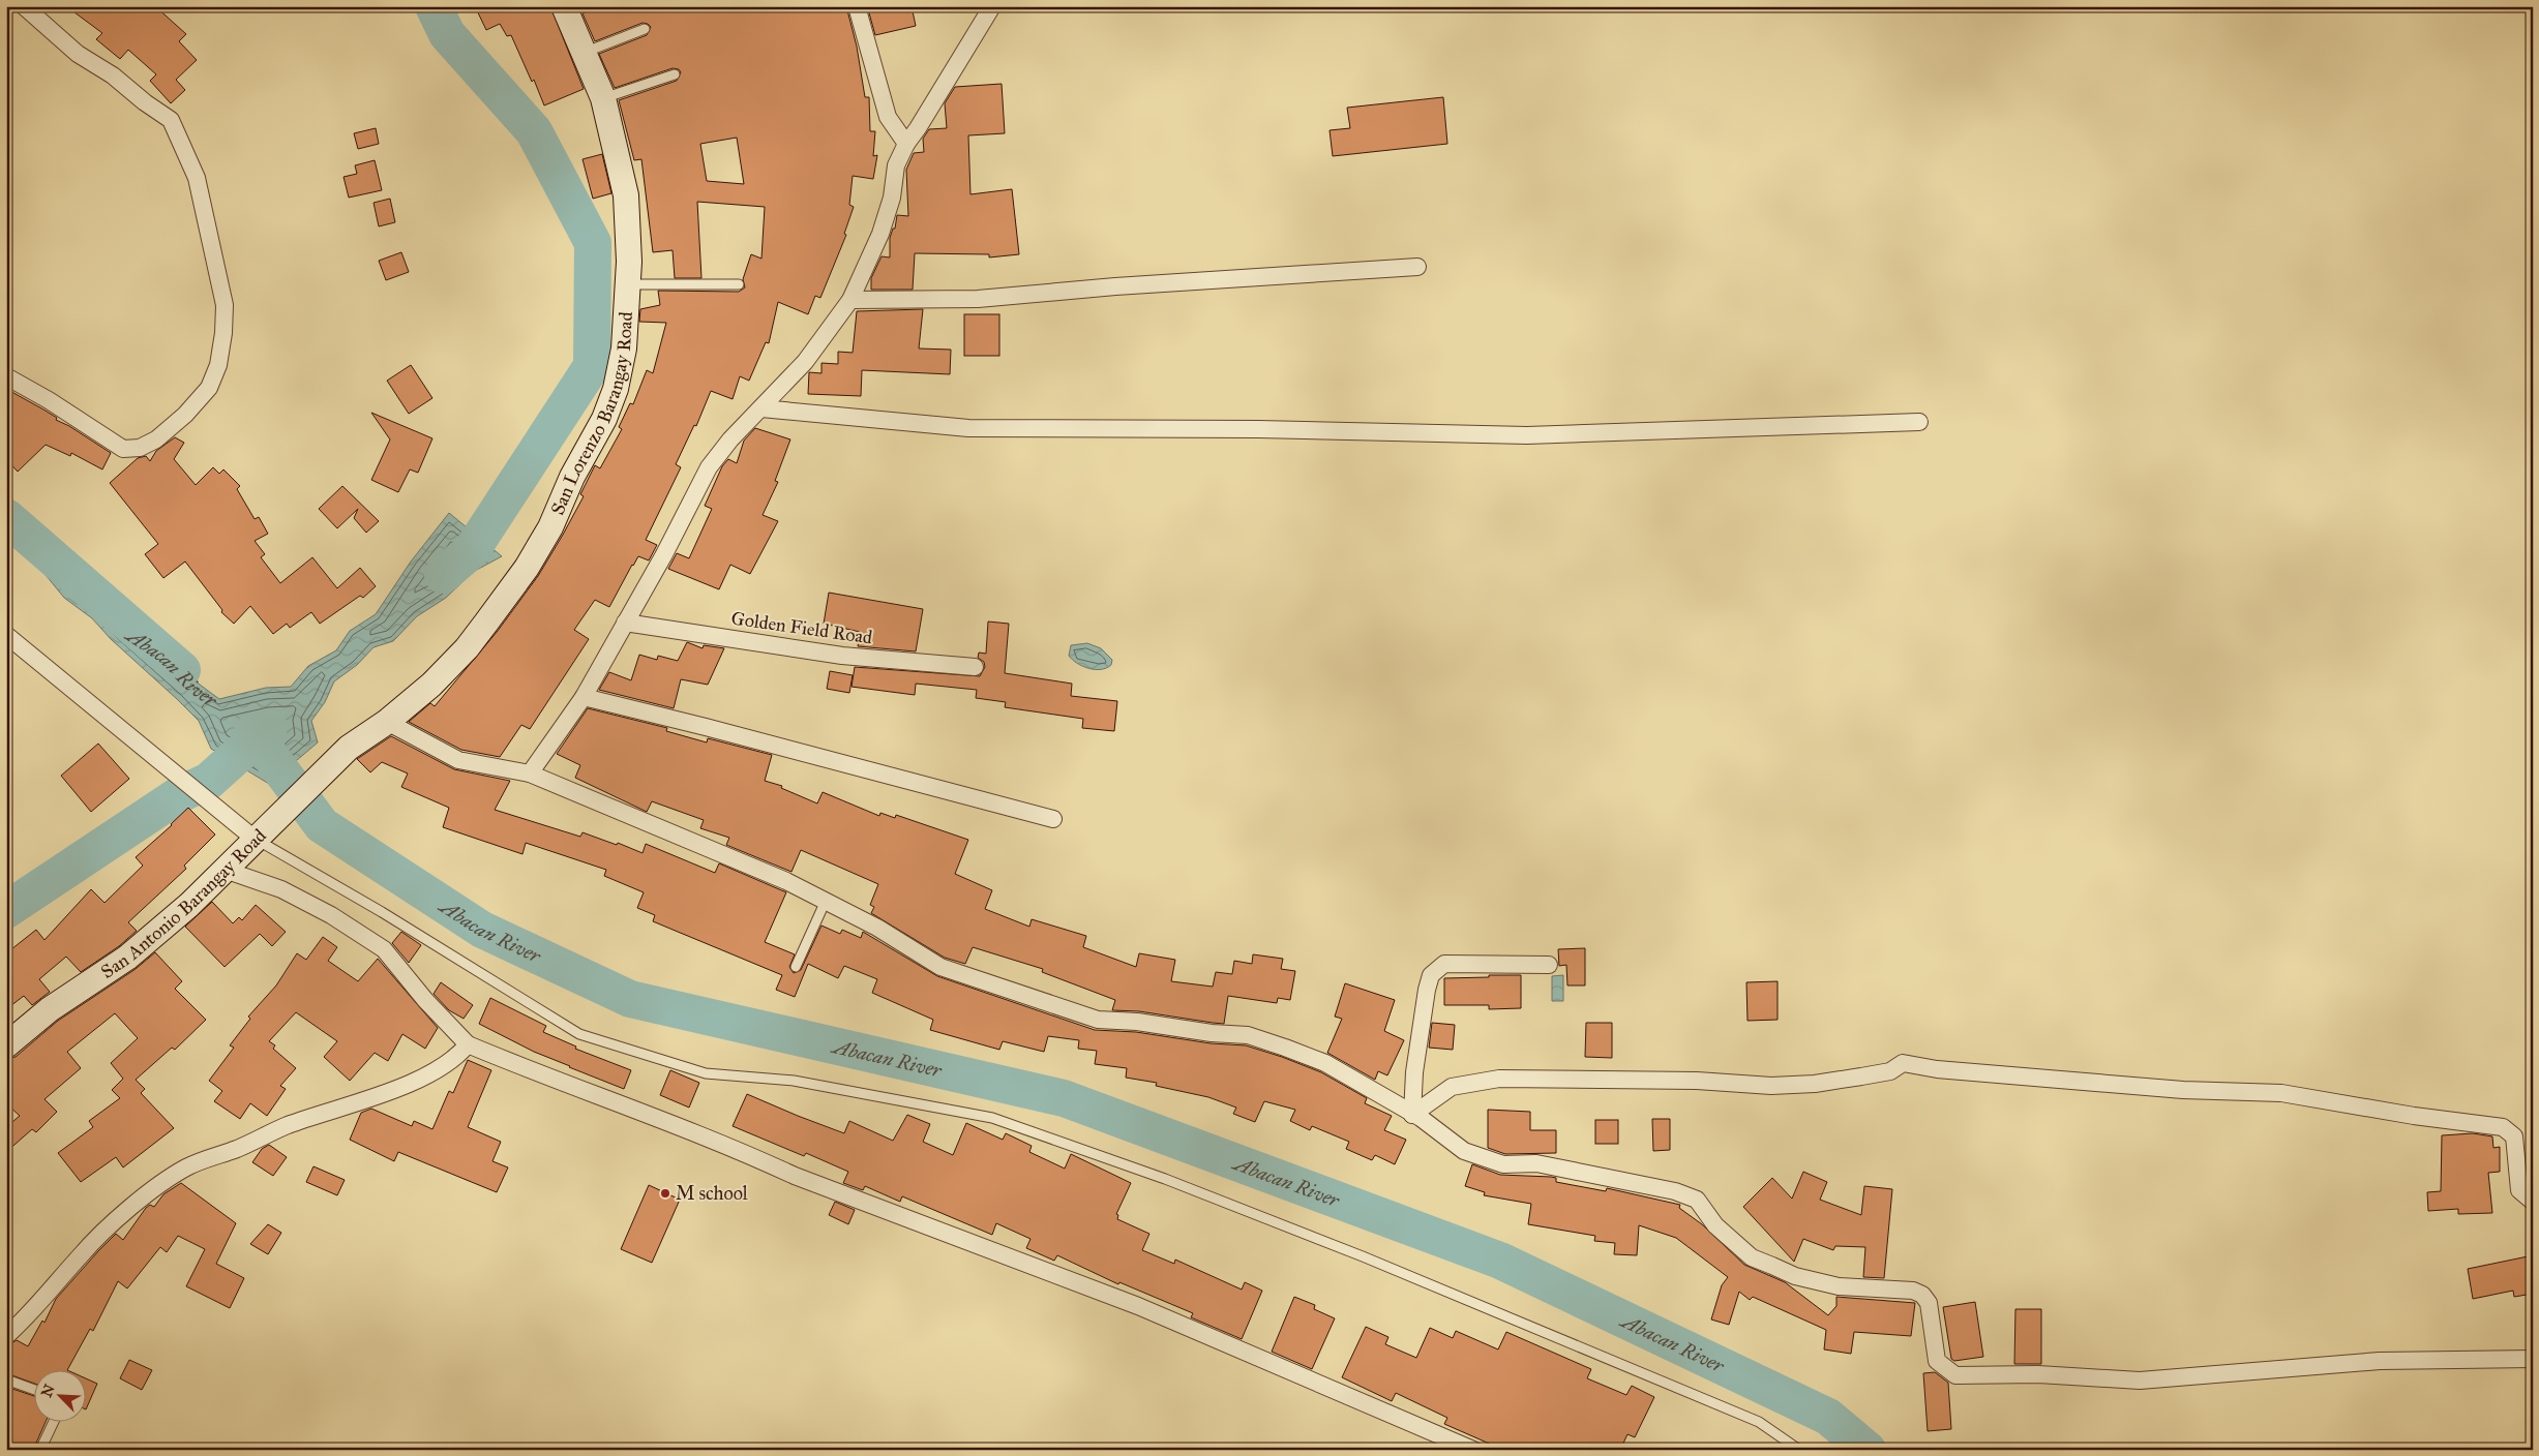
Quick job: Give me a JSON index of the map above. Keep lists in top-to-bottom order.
{
  "streets": {
    "street": ["San Lorenzo Barangay Road", "Golden Field Road", "San Antonio Barangay Road"]
  },
  "crossings": [
    ["San Lorenzo Barangay Road", "San Antonio Barangay Road"]
  ],
  "water": ["Abacan River"],
  "places": ["M school"],
  "north": "top left"
}
